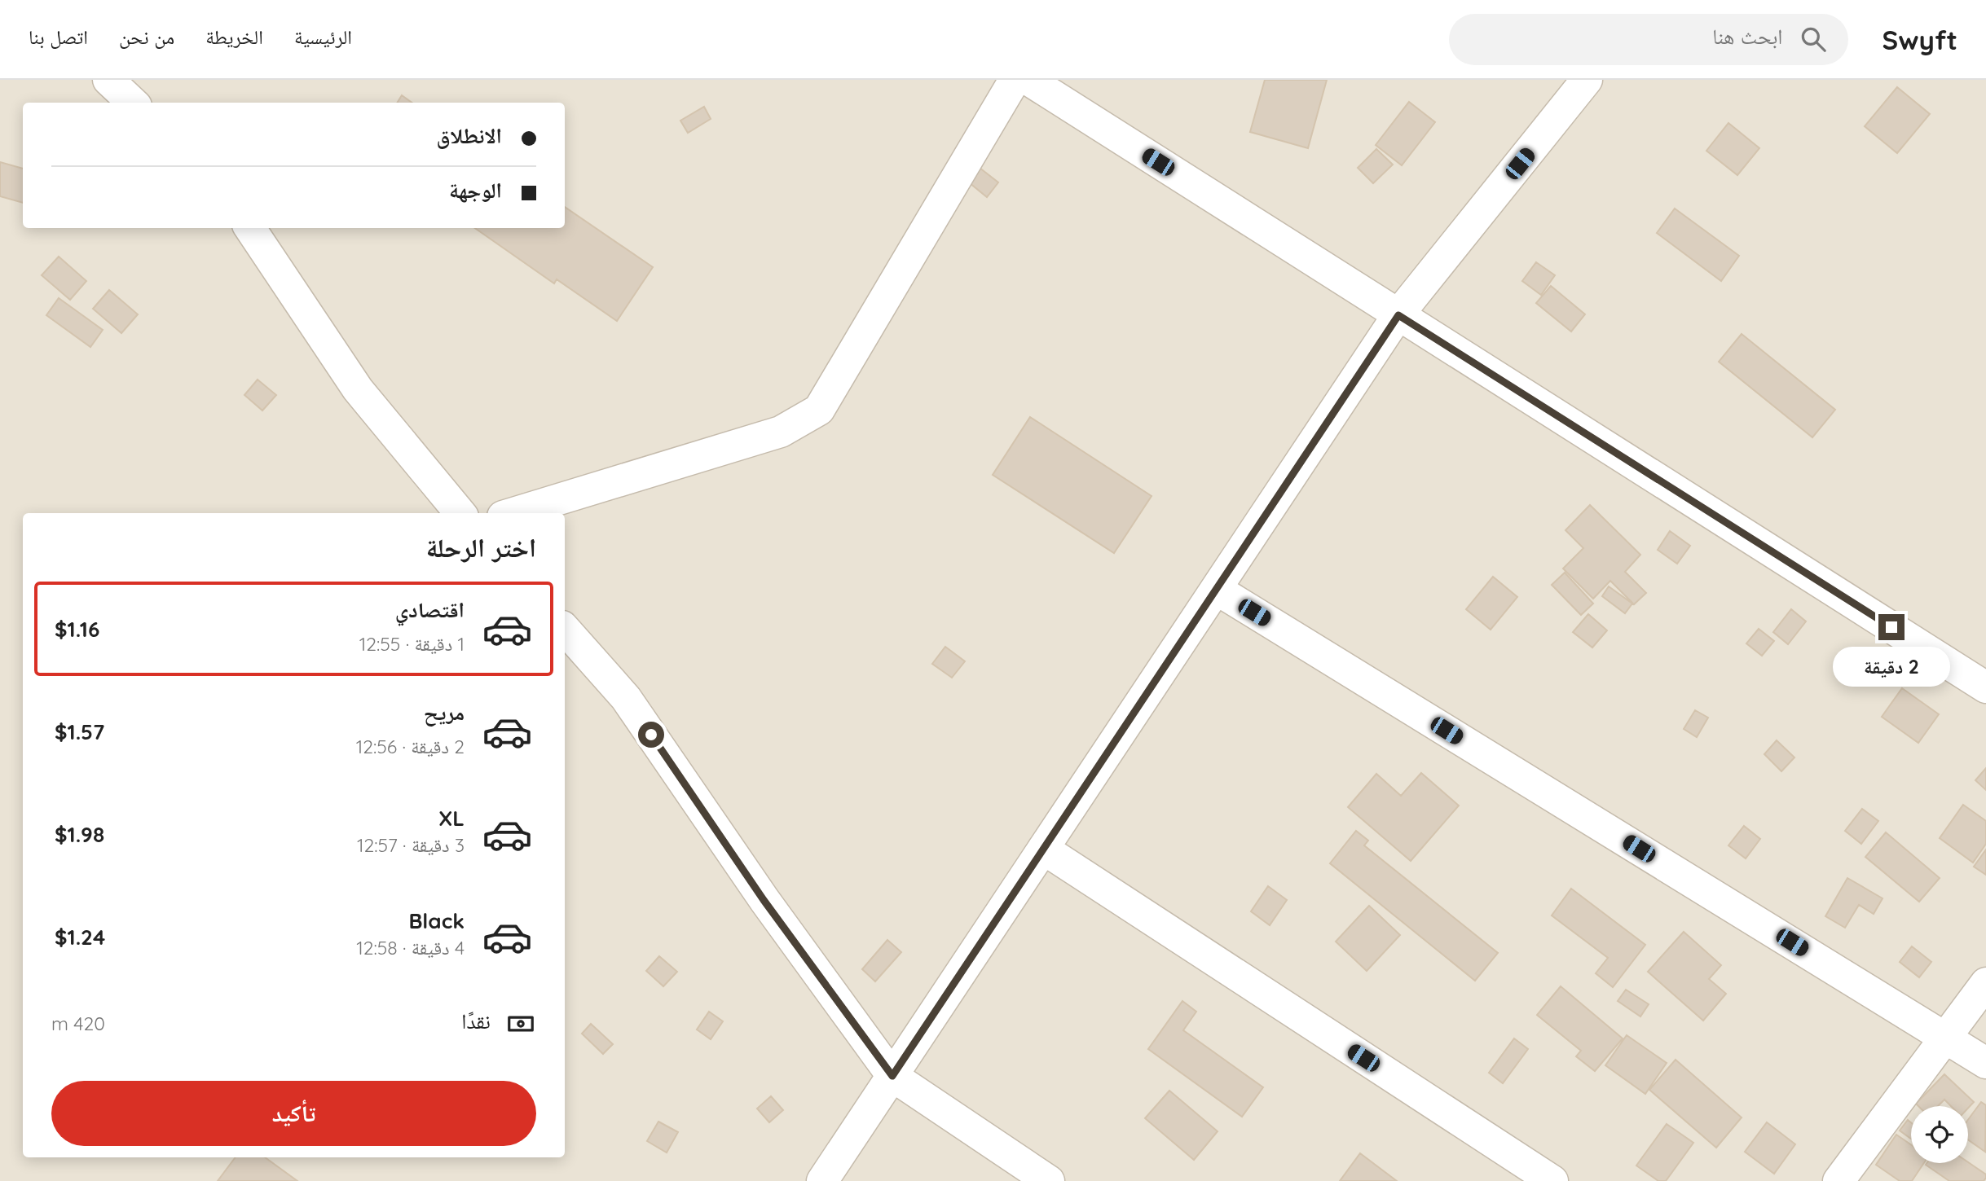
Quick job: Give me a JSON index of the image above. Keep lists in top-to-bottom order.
{
  "page": {
    "header": "Swyft",
    "search": "ابحث هنا",
    "nav": [
      "الرئيسية",
      "الخريطة",
      "من نحن",
      "اتصل بنا"
    ],
    "banner": ["الانطلاق", "الوجهة"],
    "heading": "اختر الرحلة",
    "list": [
      {
        "name": "اقتصادي",
        "note": "1 دقيقة · 12:55",
        "value": "$1.16"
      },
      {
        "name": "مريح",
        "note": "2 دقيقة · 12:56",
        "value": "$1.57"
      },
      {
        "name": "XL",
        "note": "3 دقيقة · 12:57",
        "value": "$1.98"
      },
      {
        "name": "Black",
        "note": "4 دقيقة · 12:58",
        "value": "$1.24"
      }
    ],
    "bubble": "2 دقيقة",
    "pay": ["نقدًا", "420 m"],
    "buttons": "تأكيد"
  }
}
